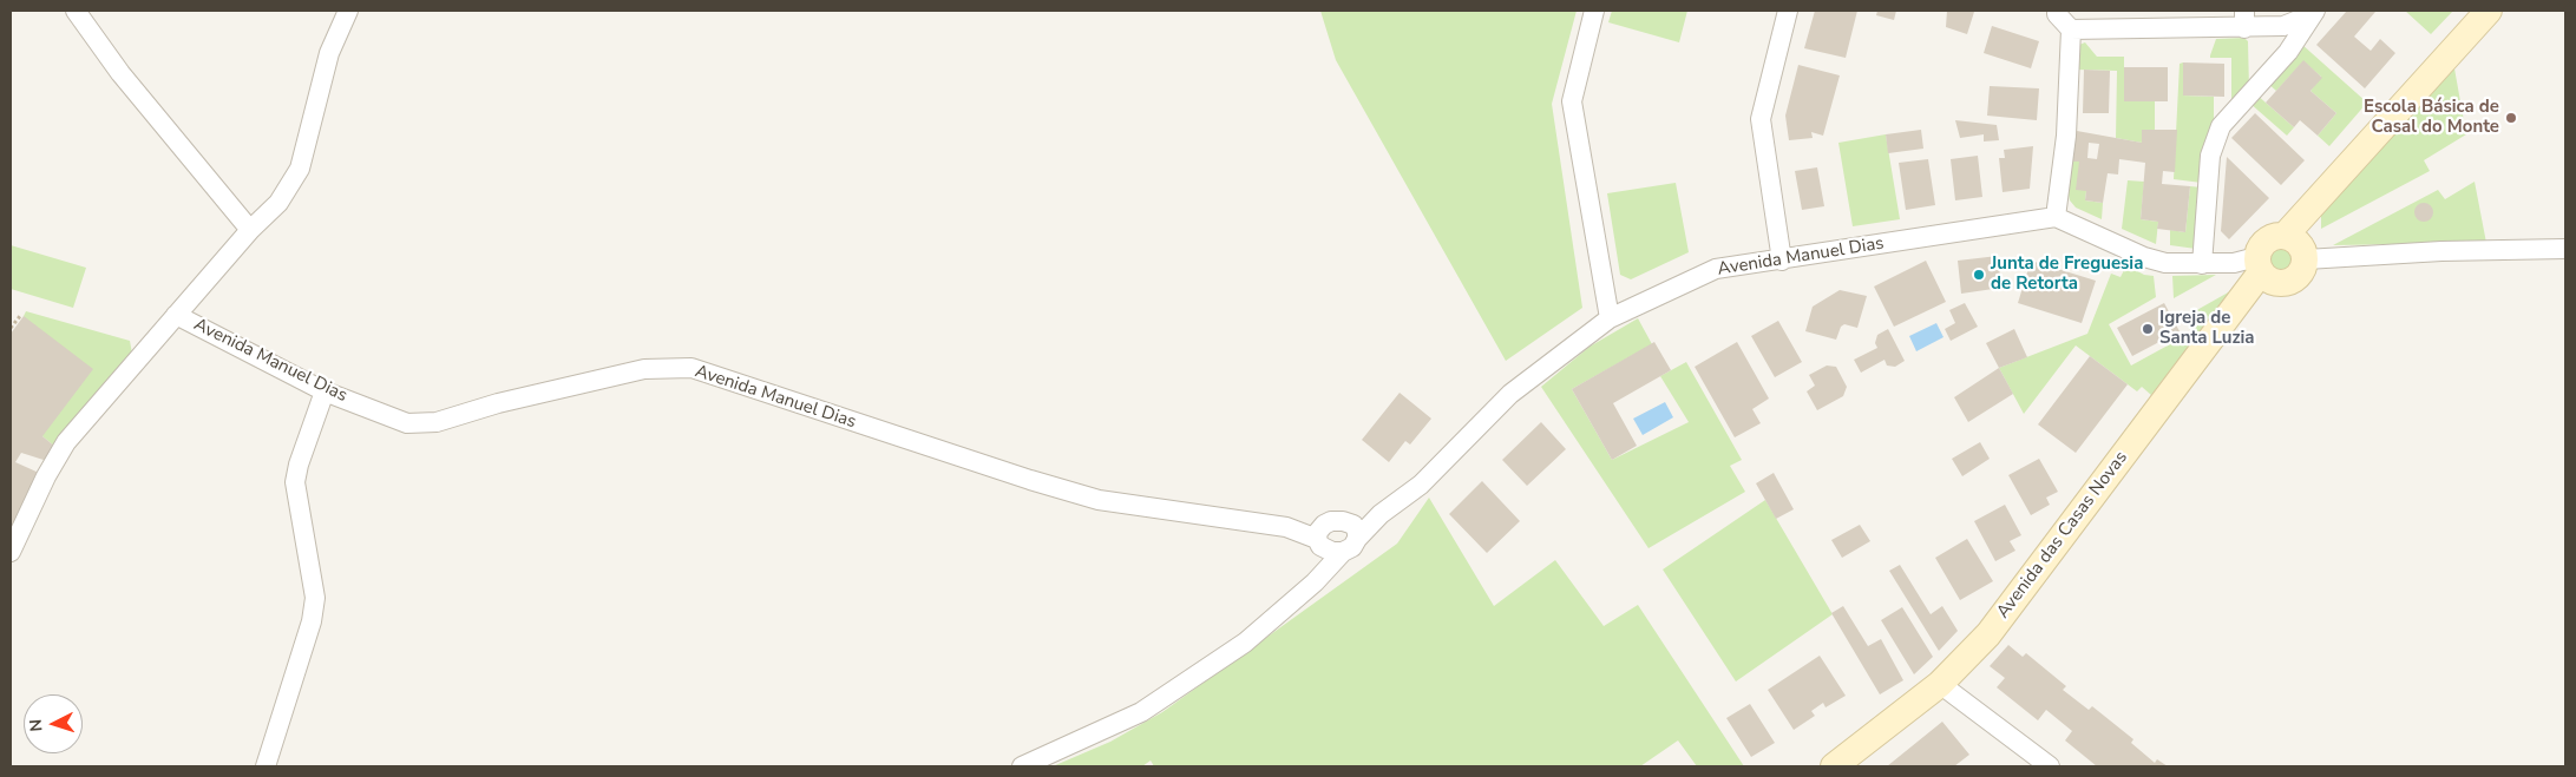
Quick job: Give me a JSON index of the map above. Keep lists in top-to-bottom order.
{
  "streets": {
    "street": ["Avenida Manuel Dias", "Avenida das Casas Novas"]
  },
  "places": ["Escola Básica de Casal do Monte", "Junta de Freguesia de Retorta", "Igreja de Santa Luzia"],
  "north": "left"
}
